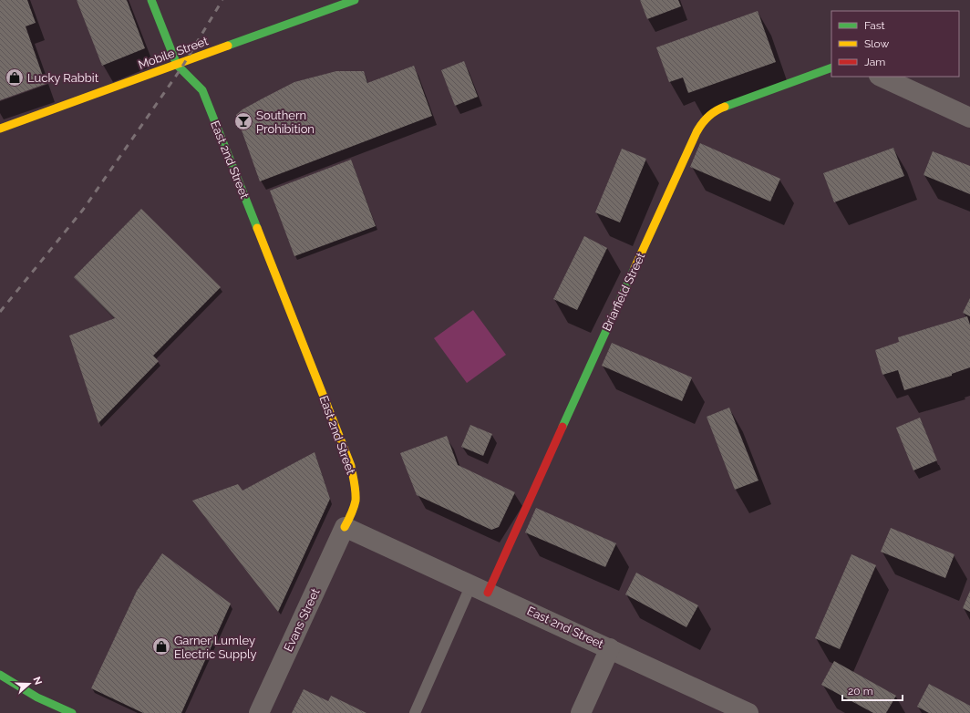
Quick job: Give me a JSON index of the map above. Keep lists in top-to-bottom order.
{
  "streets": {
    "street": [
      "Mobile Street",
      "East 2nd Street",
      "Briarfield Street",
      "Evans Street"
    ]
  },
  "crossings": [
    ["Mobile Street", "East 2nd Street"],
    ["East 2nd Street", "Briarfield Street"],
    ["East 2nd Street", "Evans Street"]
  ],
  "places": {
    "shop": ["Lucky Rabbit", "Garner Lumley Electric Supply"],
    "bar": ["Southern Prohibition"]
  },
  "legend": ["Fast", "Slow", "Jam"],
  "scale_bar": "20 m",
  "north": "right"
}
